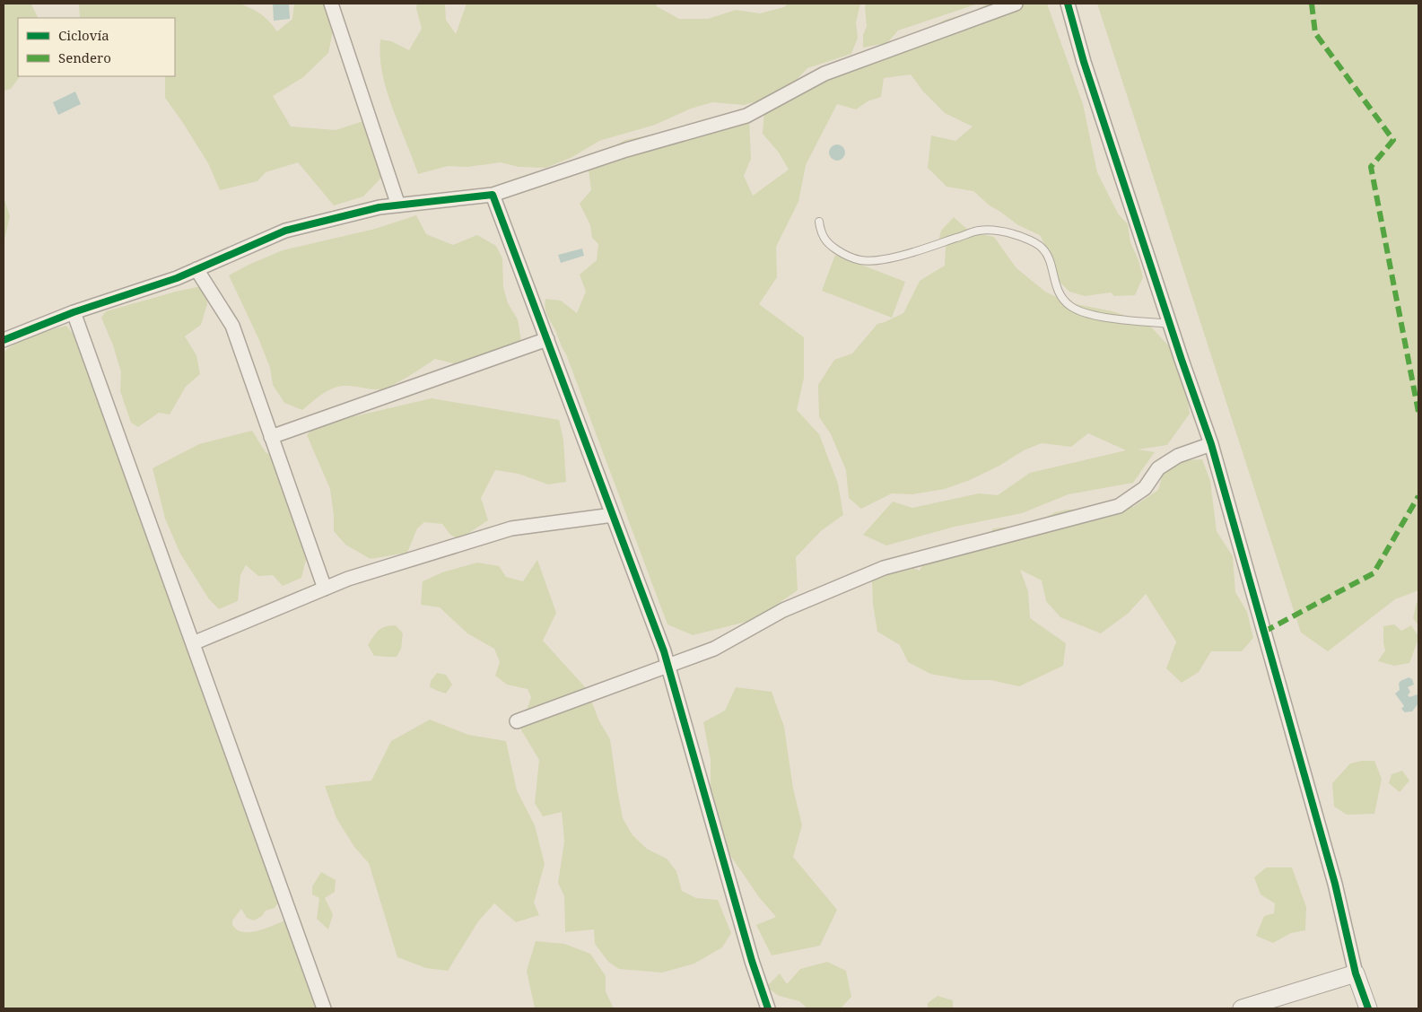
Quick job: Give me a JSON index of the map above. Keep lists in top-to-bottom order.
{
  "legend": ["Ciclovía", "Sendero"]
}
